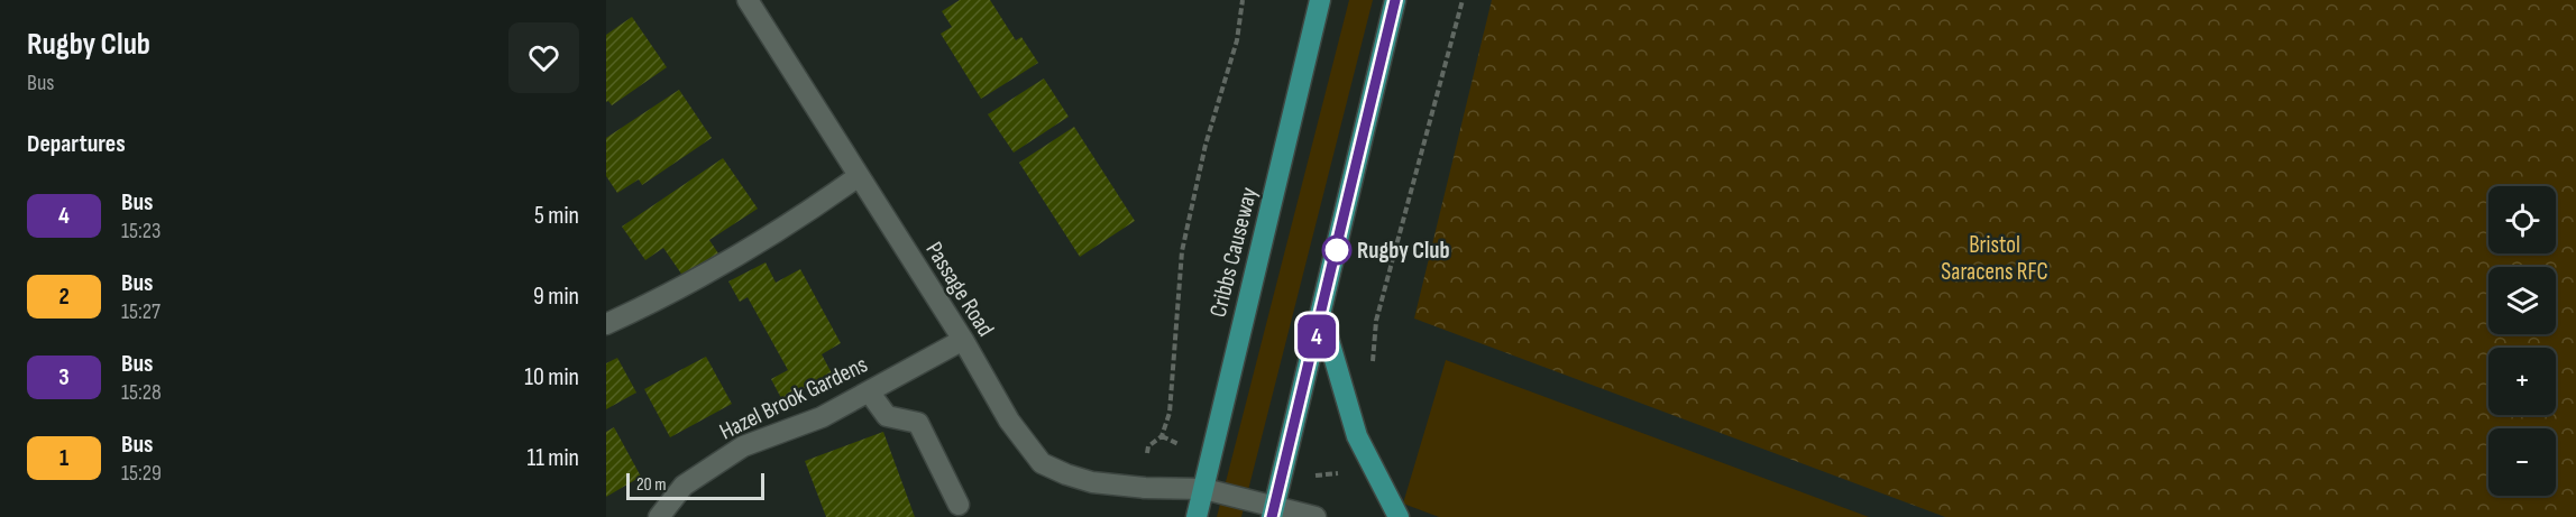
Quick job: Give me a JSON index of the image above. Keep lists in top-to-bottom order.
{
  "streets": {
    "main road": ["Cribbs Causeway"],
    "street": ["Passage Road", "Hazel Brook Gardens"]
  },
  "crossings": [
    ["Cribbs Causeway", "Passage Road"],
    ["Passage Road", "Hazel Brook Gardens"]
  ],
  "parks": ["Bristol Saracens RFC"],
  "places": ["Rugby Club"],
  "lines": ["bus line 4"],
  "scale_bar": "20 m",
  "page": {
    "heading": [
      ["Rugby Club", "Bus"],
      "Departures"
    ],
    "on_map": "4",
    "list": [
      {
        "mark": "4",
        "name": "Bus",
        "note": "15:23",
        "value": "5 min"
      },
      {
        "mark": "2",
        "name": "Bus",
        "note": "15:27",
        "value": "9 min"
      },
      {
        "mark": "3",
        "name": "Bus",
        "note": "15:28",
        "value": "10 min"
      },
      {
        "mark": "1",
        "name": "Bus",
        "note": "15:29",
        "value": "11 min"
      }
    ],
    "map_buttons": ["+", "−"],
    "scale": "20 m"
  }
}
